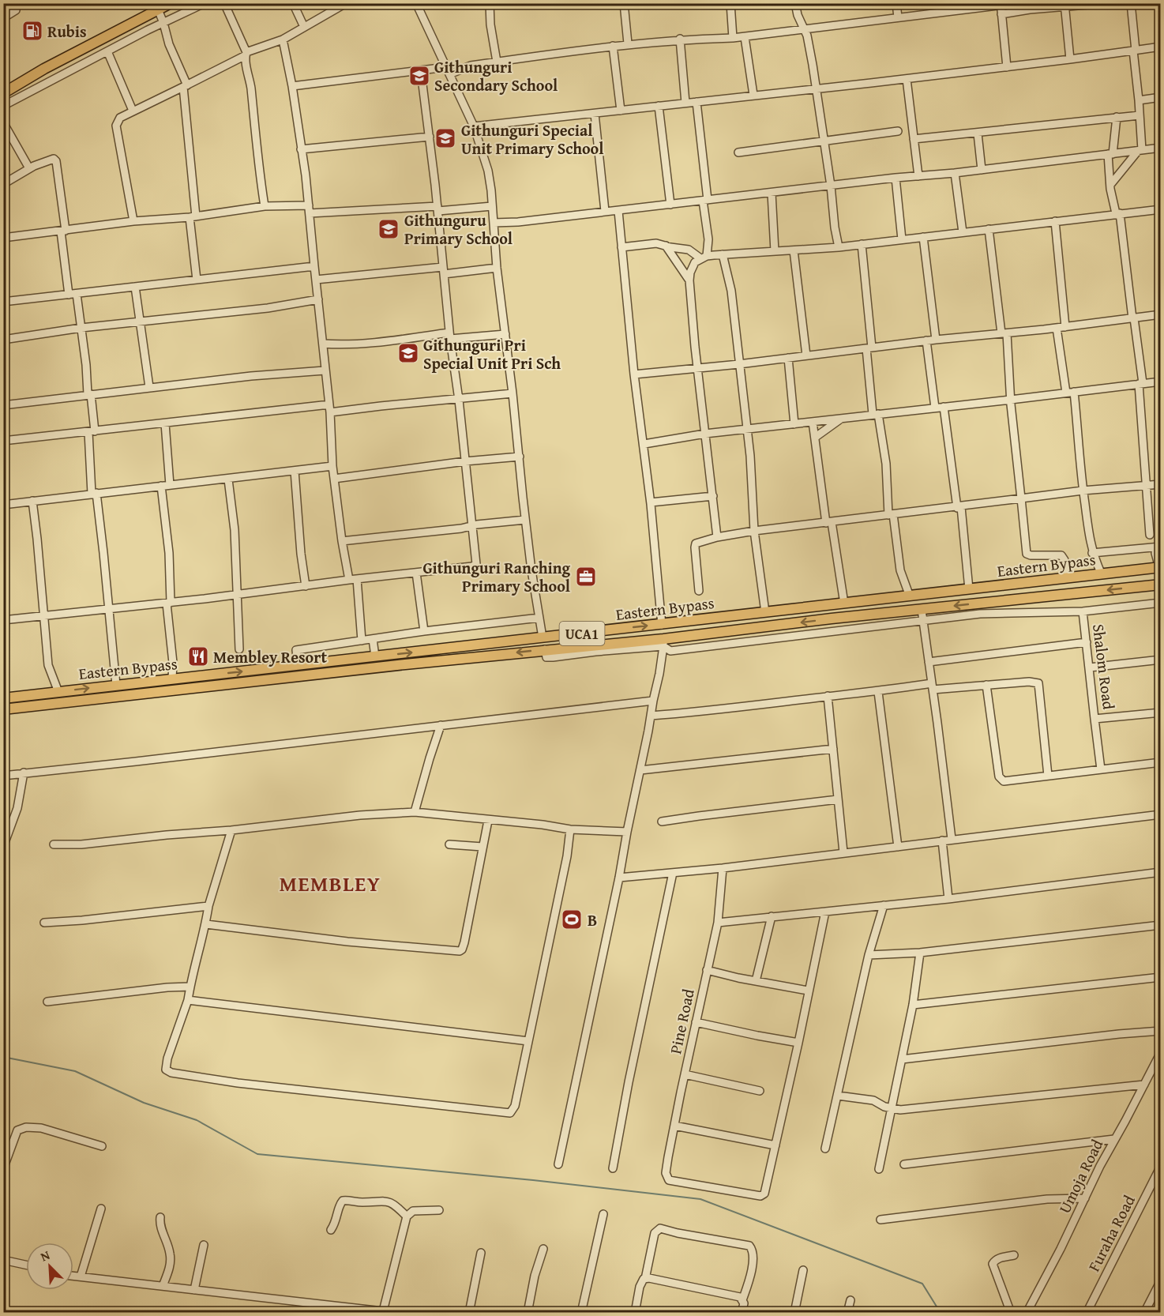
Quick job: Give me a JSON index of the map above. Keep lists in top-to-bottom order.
{
  "streets": {
    "main road": ["Eastern Bypass", "UCA1"],
    "street": [
      "Shalom Road",
      "Pine Road",
      "Umoja Road",
      "Furaha Road"
    ]
  },
  "districts": ["MEMBLEY"],
  "places": {
    "fuel station": ["Rubis"],
    "school or university": [
      "Githunguri Secondary School",
      "Githunguri Special Unit Primary School",
      "Githunguru Primary School",
      "Githunguri Pri Special Unit Pri Sch"
    ],
    "office": ["Githunguri Ranching Primary School"],
    "restaurant": ["Membley Resort"],
    "sports": ["B"]
  },
  "north": "top left"
}
